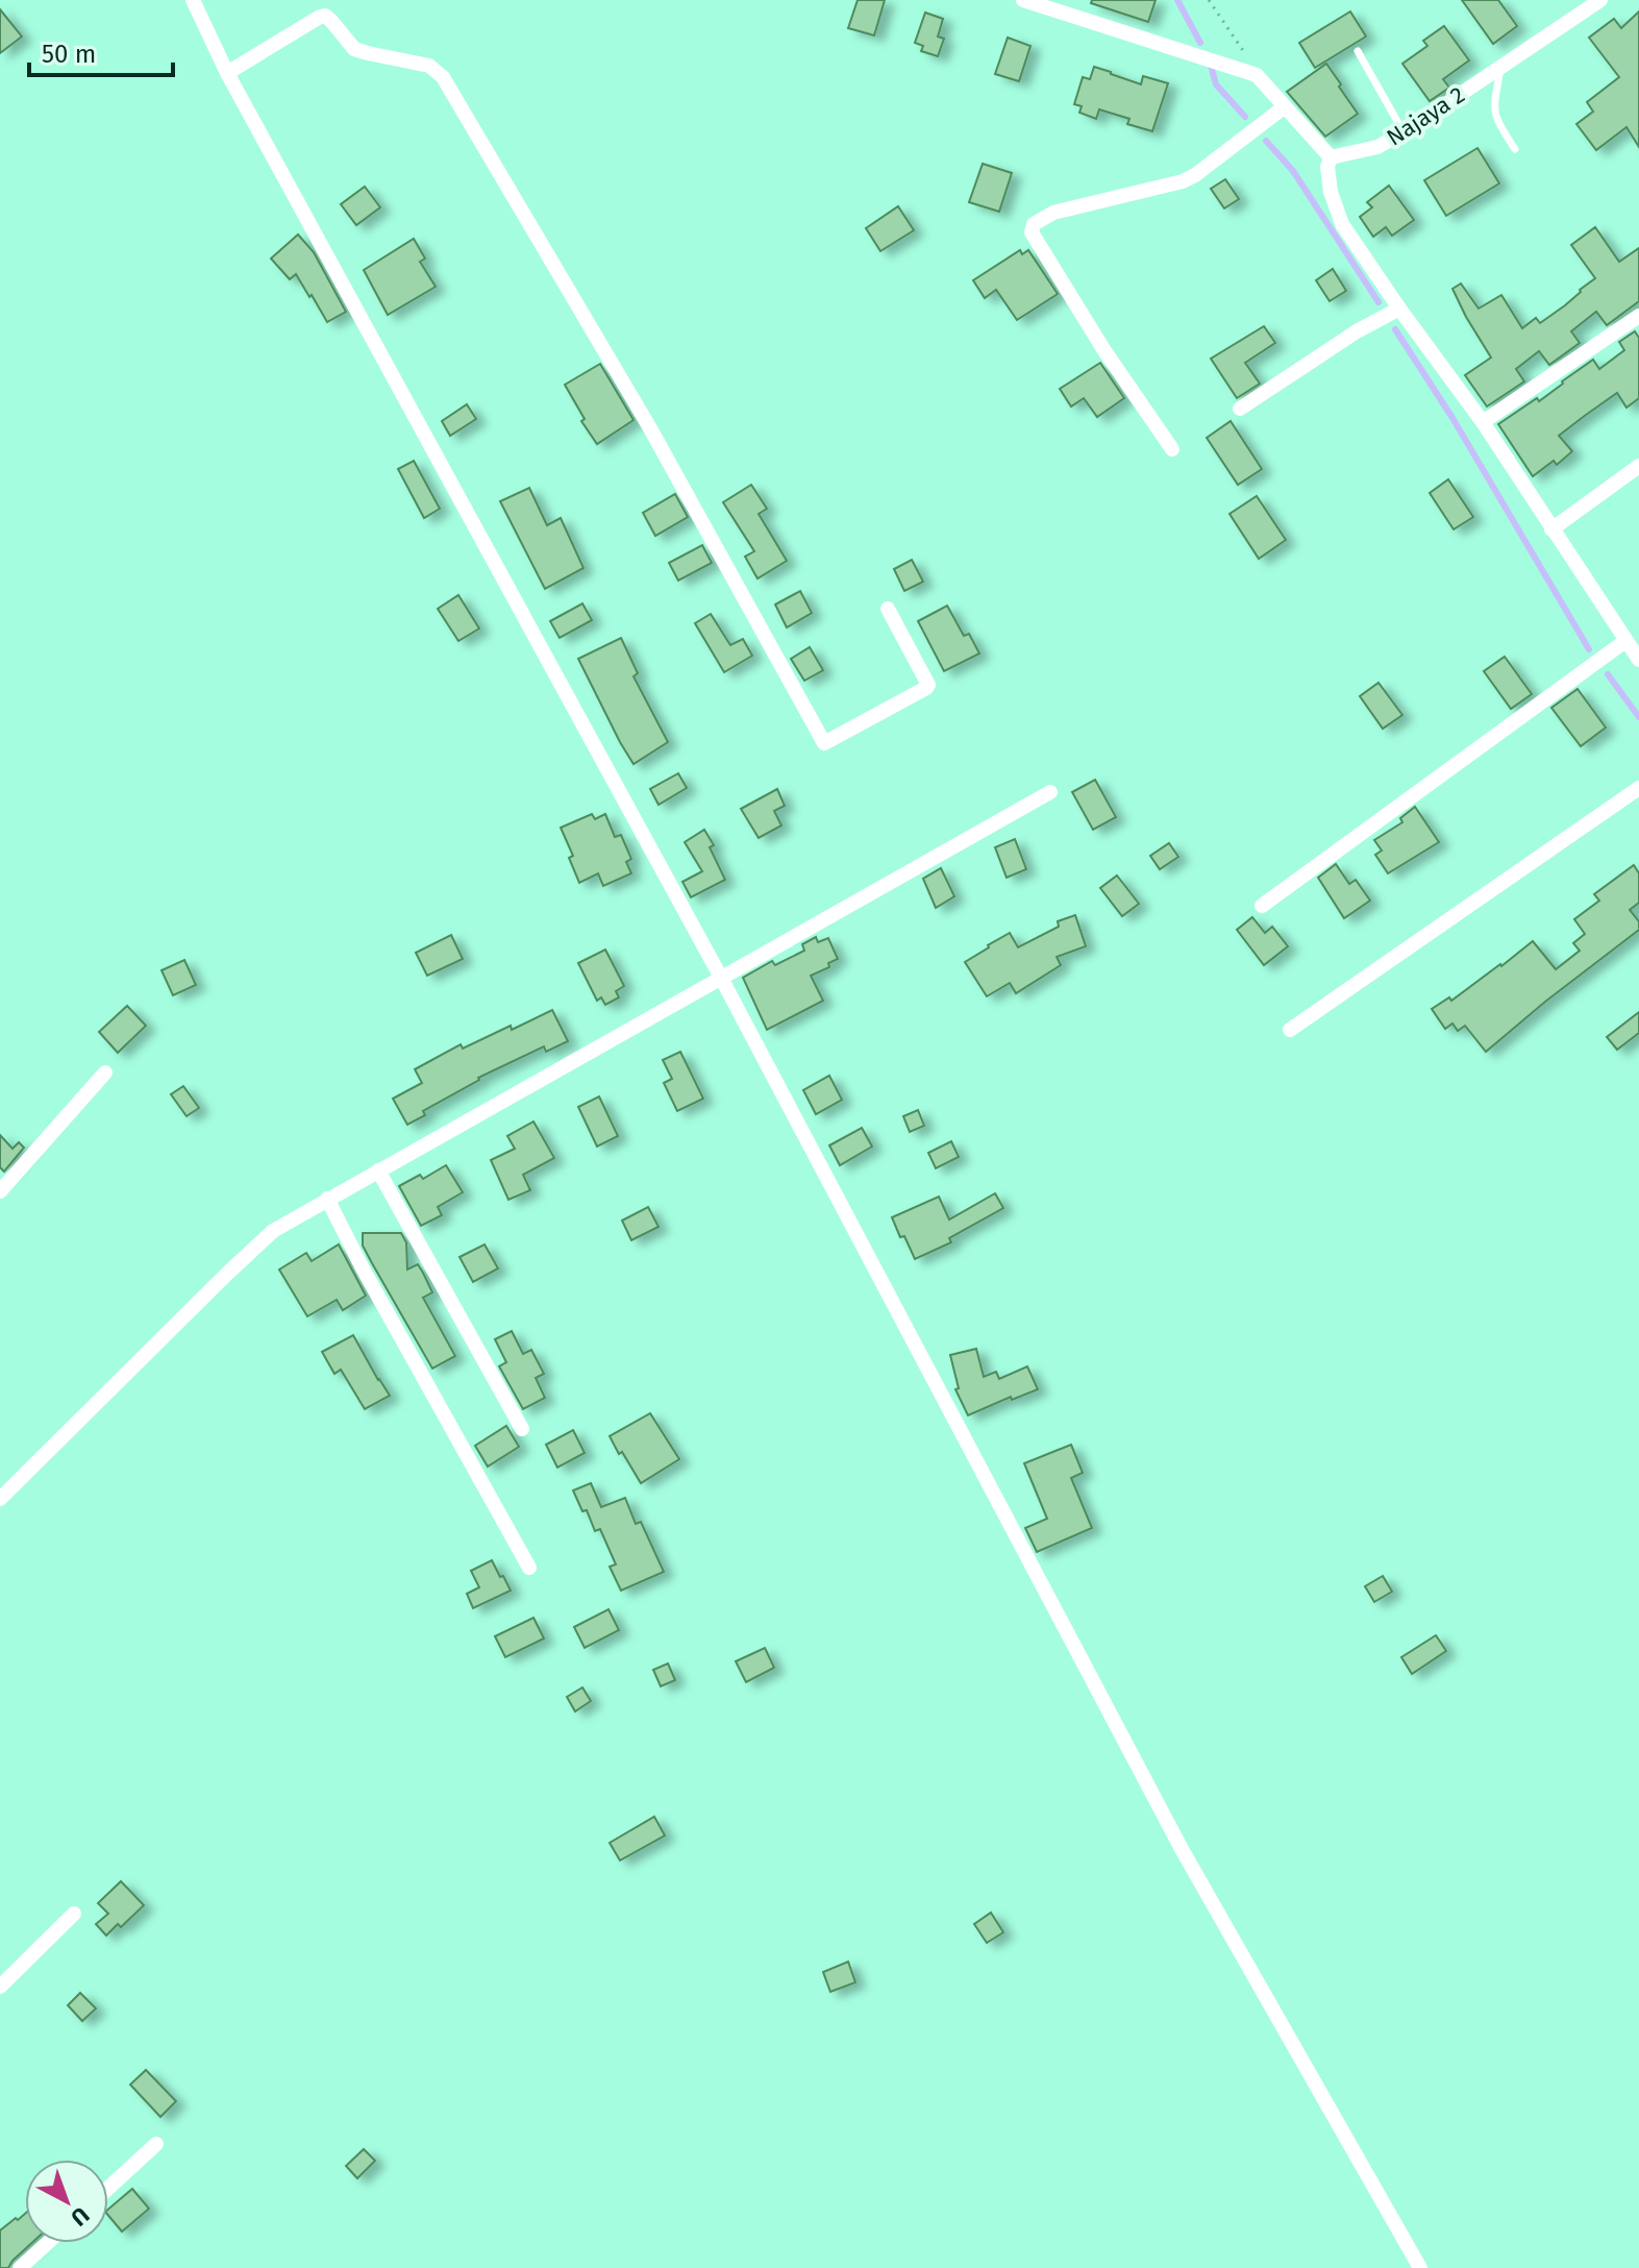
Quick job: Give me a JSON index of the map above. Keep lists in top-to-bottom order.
{
  "streets": {
    "street": ["Najaya 2"]
  },
  "scale_bar": "50 m",
  "north": "bottom right"
}
